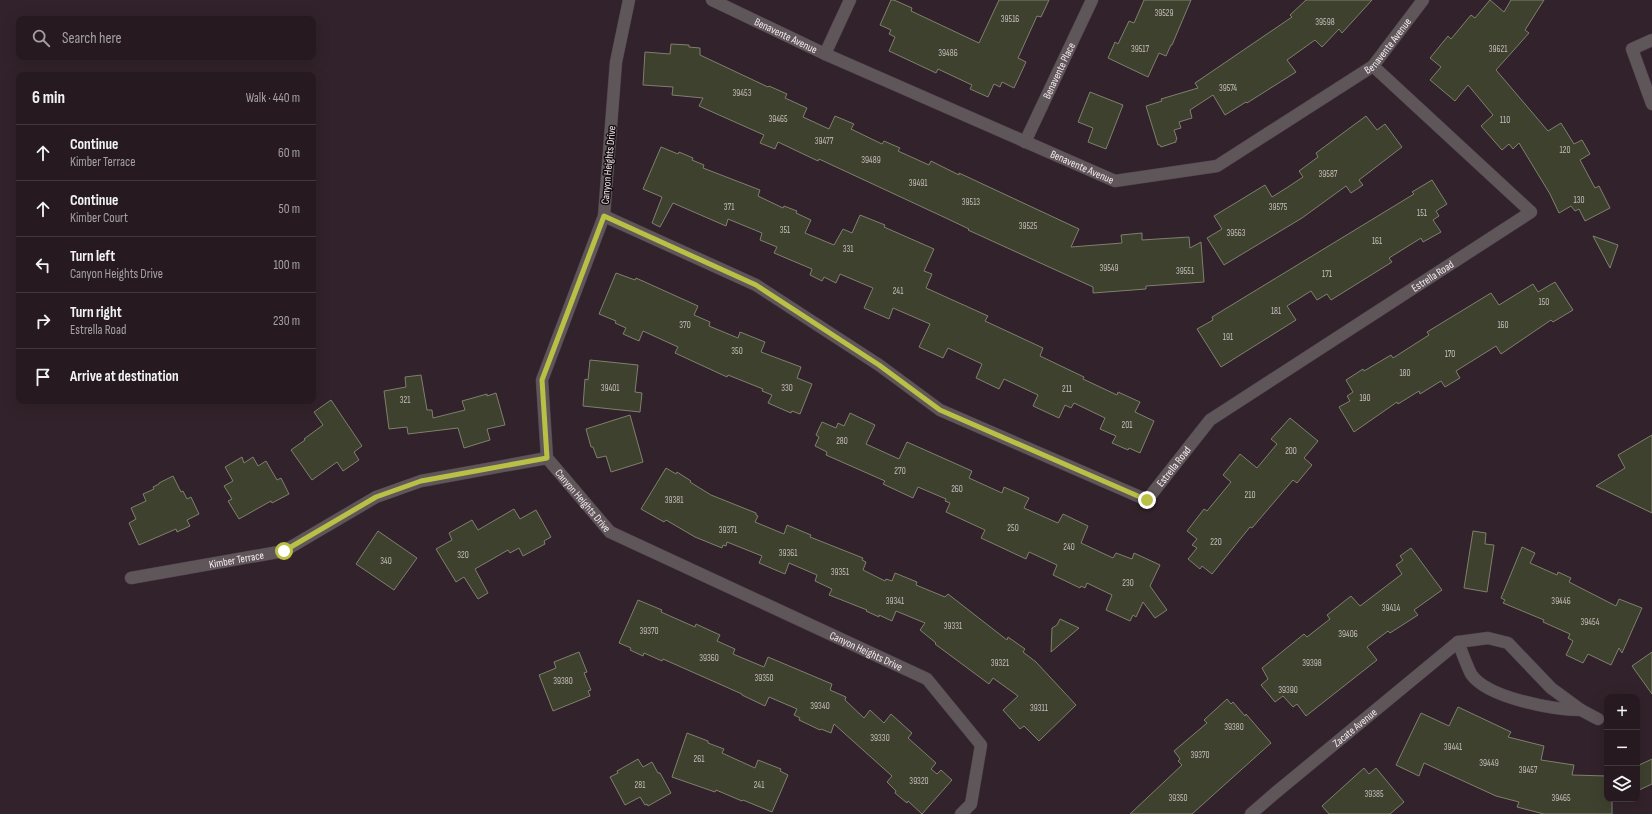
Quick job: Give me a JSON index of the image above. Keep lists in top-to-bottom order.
{
  "streets": {
    "street": [
      "Benavente Avenue",
      "Benavente Place",
      "Canyon Heights Drive",
      "Estrella Road",
      "Kimber Terrace",
      "Zacate Avenue"
    ]
  },
  "crossings": [
    ["Benavente Avenue", "Benavente Place"],
    ["Benavente Avenue", "Estrella Road"],
    ["Canyon Heights Drive", "Estrella Road"],
    ["Canyon Heights Drive", "Kimber Terrace"]
  ],
  "house_numbers": [
    "39529",
    "39516",
    "39598",
    "39517",
    "39621",
    "39486",
    "39574",
    "39453",
    "39465",
    "110",
    "39477",
    "120",
    "39489",
    "39587",
    "39491",
    "130",
    "39513",
    "371",
    "39575",
    "151",
    "39525",
    "351",
    "39563",
    "161",
    "331",
    "39549",
    "39551",
    "171",
    "241",
    "150",
    "181",
    "370",
    "160",
    "191",
    "350",
    "170",
    "180",
    "39401",
    "330",
    "211",
    "190",
    "321",
    "201",
    "280",
    "200",
    "270",
    "260",
    "210",
    "39381",
    "250",
    "39371",
    "220",
    "240",
    "39361",
    "320",
    "340",
    "39351",
    "230",
    "39341",
    "39446",
    "39414",
    "39454",
    "39331",
    "39370",
    "39406",
    "39360",
    "39321",
    "39398",
    "39350",
    "39380",
    "39390",
    "39340",
    "39311",
    "39380",
    "39330",
    "39441",
    "39370",
    "261",
    "39449",
    "39457",
    "39320",
    "281",
    "241",
    "39385",
    "39350",
    "39465"
  ],
  "page": {
    "search": "Search here",
    "heading": ["6 min", "Walk · 440 m"],
    "list": [
      ["Continue", "Kimber Terrace", "60 m"],
      ["Continue", "Kimber Court", "50 m"],
      ["Turn left", "Canyon Heights Drive", "100 m"],
      ["Turn right", "Estrella Road", "230 m"],
      "Arrive at destination"
    ],
    "map_buttons": ["+", "−"]
  }
}
